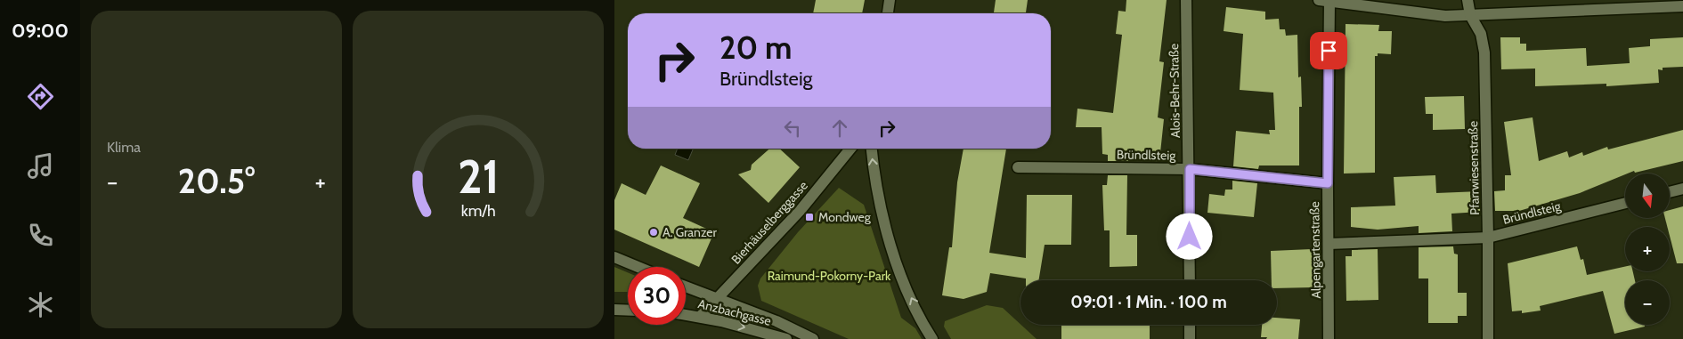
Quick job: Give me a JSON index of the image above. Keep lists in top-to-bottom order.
{
  "streets": {
    "street": [
      "Alois-Behr-Straße",
      "Bründlsteig",
      "Pfarrwiesenstraße",
      "Bierhäuselberggasse",
      "Alpengartenstraße",
      "Anzbachgasse"
    ]
  },
  "crossings": [
    ["Alois-Behr-Straße", "Bründlsteig"],
    ["Bründlsteig", "Pfarrwiesenstraße"],
    ["Bründlsteig", "Alpengartenstraße"],
    ["Bierhäuselberggasse", "Anzbachgasse"]
  ],
  "parks": ["Raimund-Pokorny-Park"],
  "places": {
    "transit": ["Mondweg"],
    "other": ["A. Granzer"]
  },
  "north": "bottom",
  "page": {
    "tabs": "09:00",
    "tile": "Klima",
    "turn": ["20 m", "Bründlsteig"],
    "heat": ["−", "20.5°", "+"],
    "map_buttons": ["+", "−"],
    "limit": "30",
    "trip": "09:01 · 1 Min. · 100 m",
    "gauge": ["21", "km/h"]
  }
}
